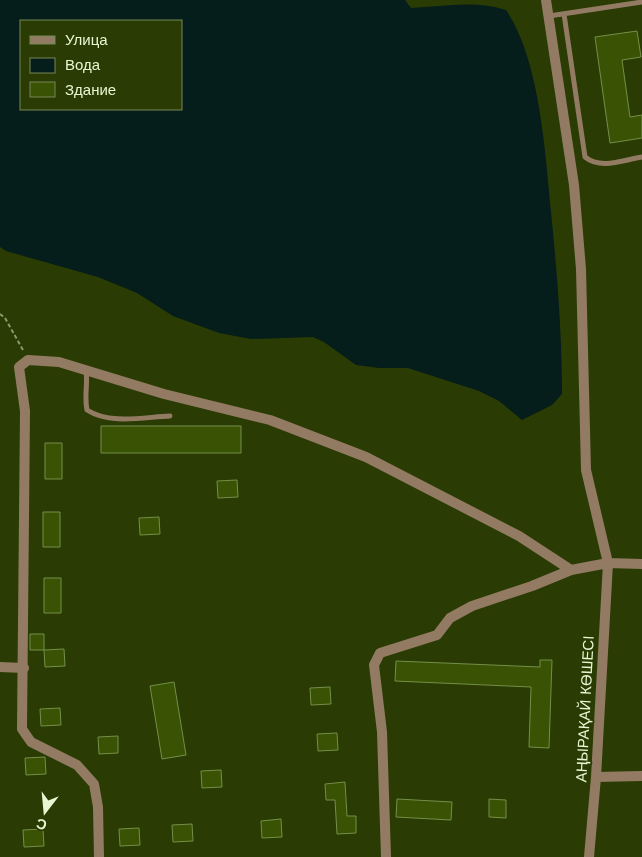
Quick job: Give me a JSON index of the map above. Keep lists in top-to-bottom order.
{
  "streets": {
    "street": ["АҢЫРАҚАЙ КӨШЕСІ"]
  },
  "legend": ["Улица", "Вода", "Здание"],
  "north": "bottom"
}
